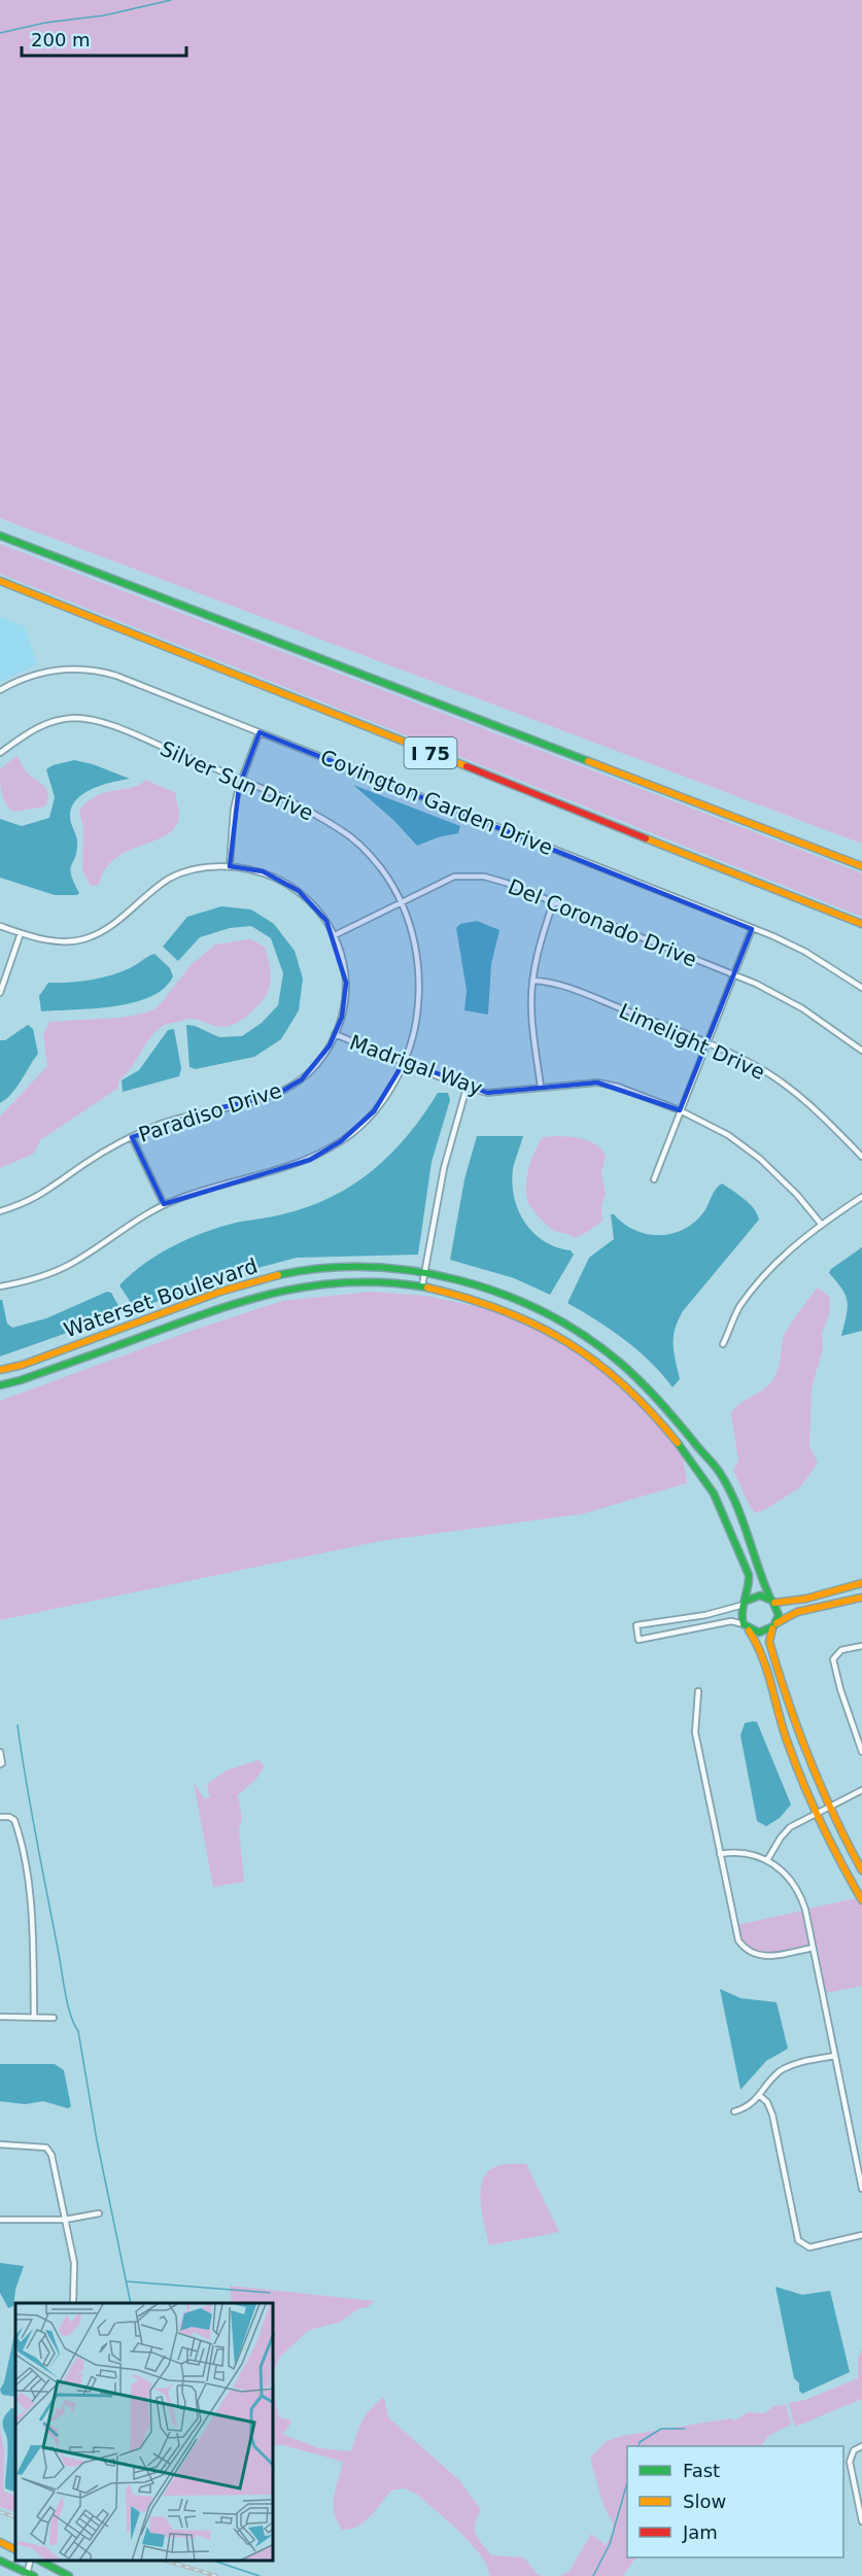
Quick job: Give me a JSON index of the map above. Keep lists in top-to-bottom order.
{
  "streets": {
    "main road": ["I 75", "Waterset Boulevard"],
    "street": [
      "Silver Sun Drive",
      "Covington Garden Drive",
      "Del Coronado Drive",
      "Limelight Drive",
      "Madrigal Way",
      "Paradiso Drive"
    ]
  },
  "crossings": [
    ["Silver Sun Drive", "Del Coronado Drive"],
    ["Silver Sun Drive", "Madrigal Way"],
    ["Del Coronado Drive", "Paradiso Drive"],
    ["Madrigal Way", "Paradiso Drive"]
  ],
  "legend": ["Fast", "Slow", "Jam"],
  "scale_bar": "200 m"
}
